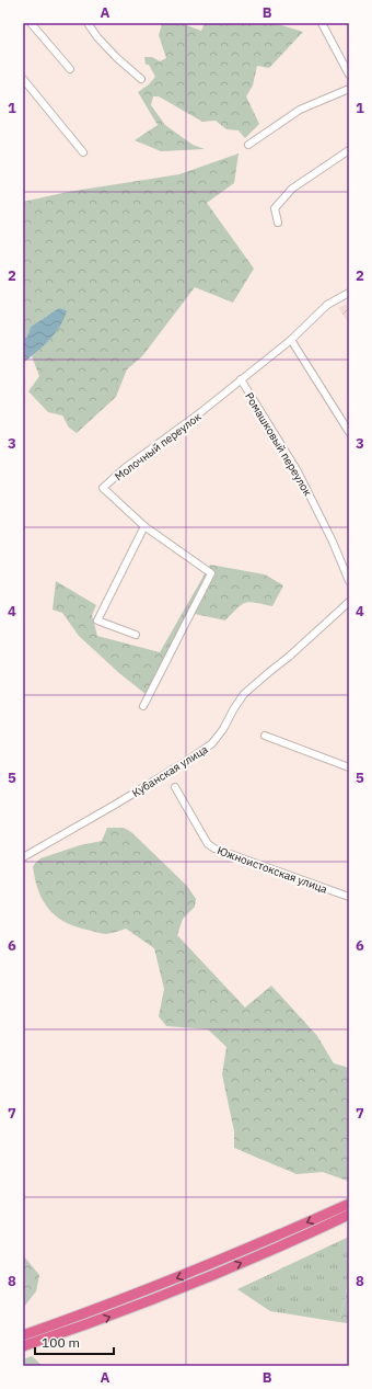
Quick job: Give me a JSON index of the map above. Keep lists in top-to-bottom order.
{
  "streets": {
    "street": [
      "Ромашковый переулок",
      "Молочный переулок",
      "Кубанская улица",
      "Южноистокская улица"
    ]
  },
  "crossings": [
    ["Ромашковый переулок", "Молочный переулок"]
  ],
  "scale_bar": "100 m",
  "grid": {
    "columns": ["A", "B"],
    "rows": [
      "1",
      "2",
      "3",
      "4",
      "5",
      "6",
      "7",
      "8"
    ]
  }
}
